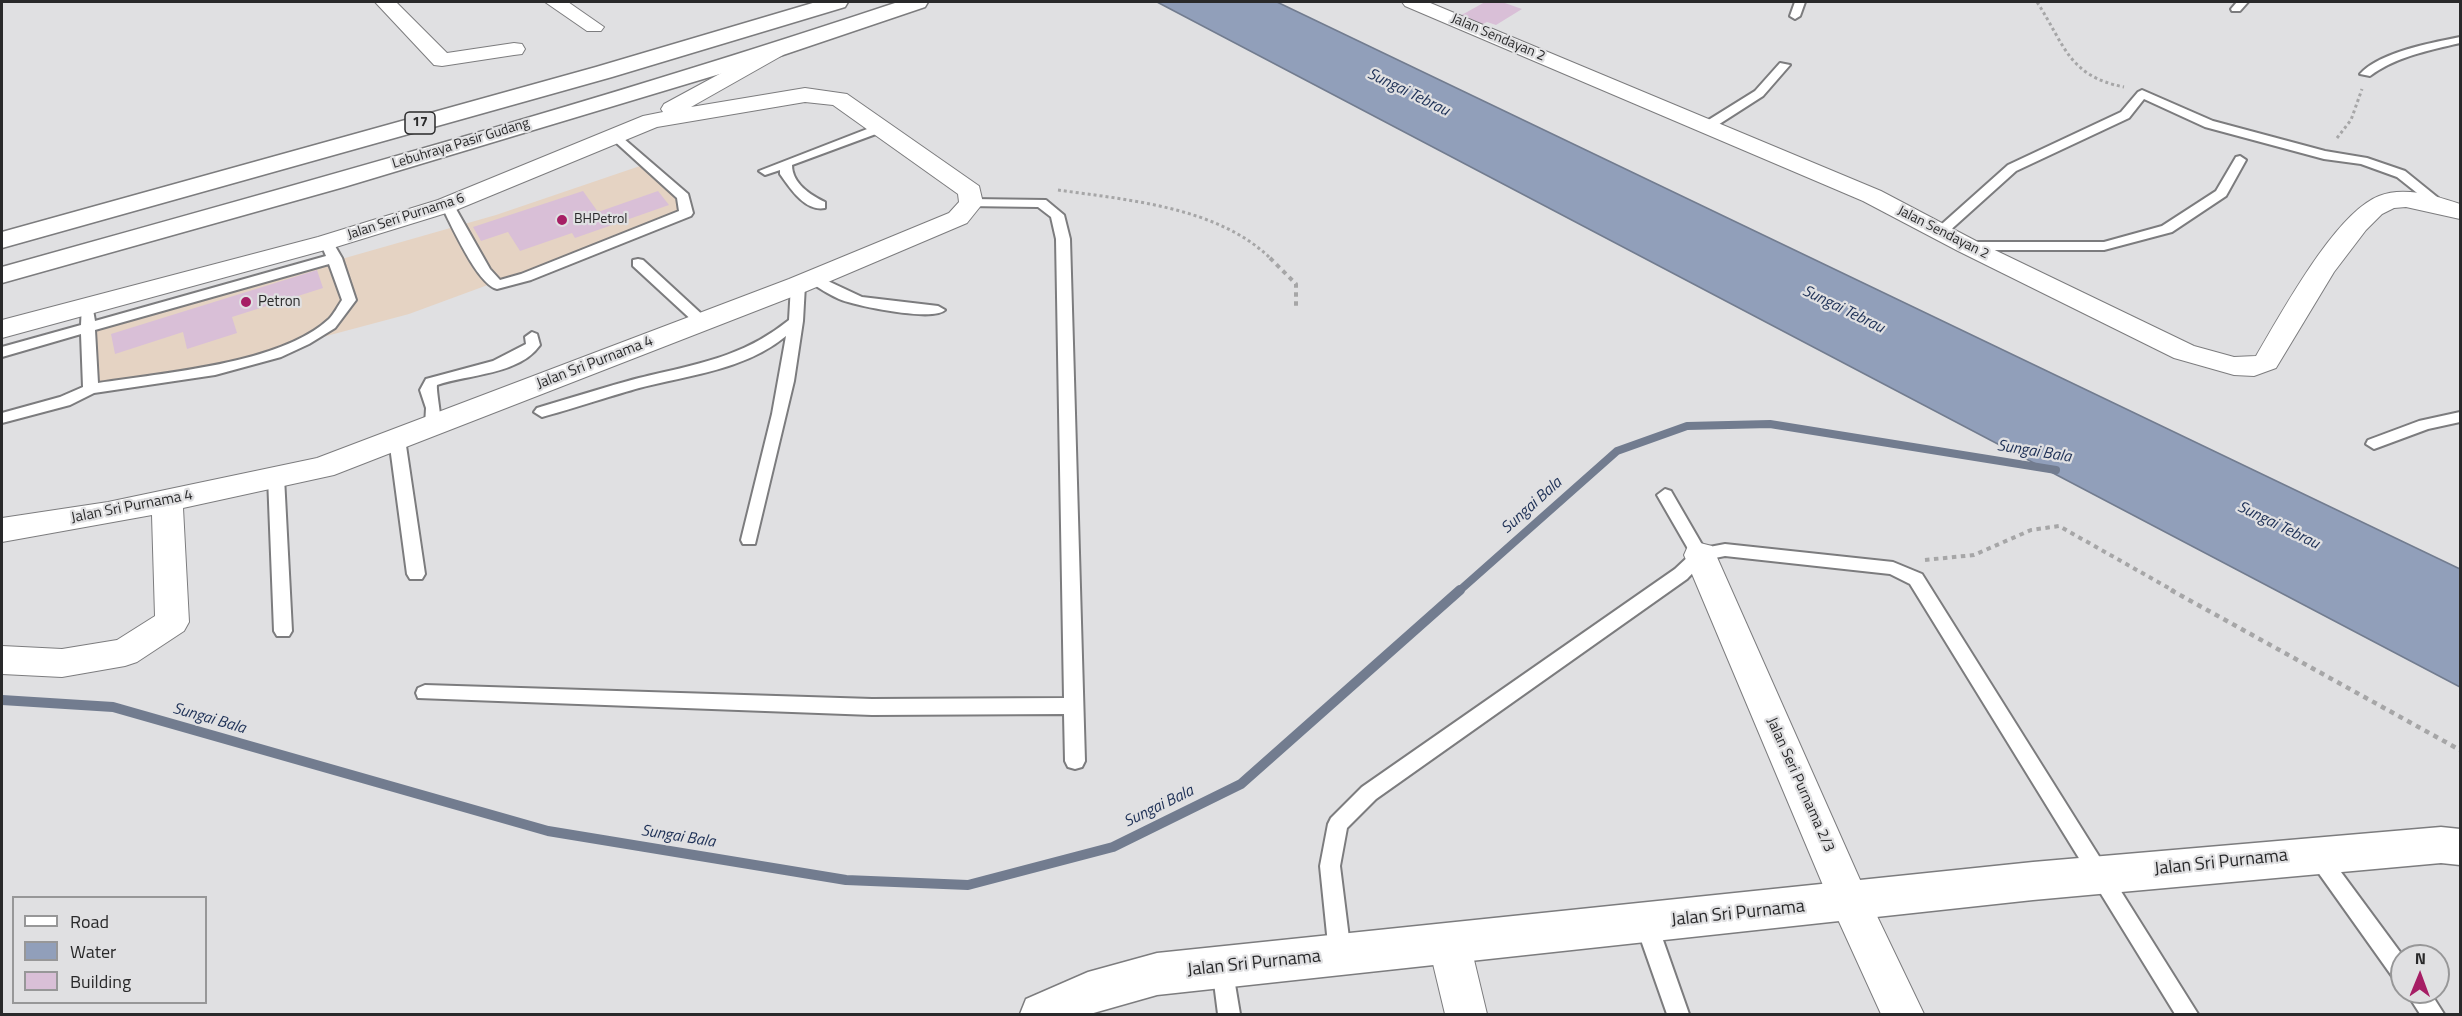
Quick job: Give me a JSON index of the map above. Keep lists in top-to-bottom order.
{
  "streets": {
    "main road": ["17", "Lebuhraya Pasir Gudang", "Jalan Sri Purnama"],
    "street": [
      "Jalan Sendayan 2",
      "Jalan Seri Purnama 6",
      "Jalan Sri Purnama 4",
      "Jalan Seri Purnama 2/3"
    ]
  },
  "crossings": [
    ["Jalan Seri Purnama 2/3", "Jalan Sri Purnama"]
  ],
  "water": ["Sungai Tebrau", "Sungai Bala"],
  "places": ["BHPetrol", "Petron"],
  "legend": ["Road", "Water", "Building"],
  "north": "top"
}
